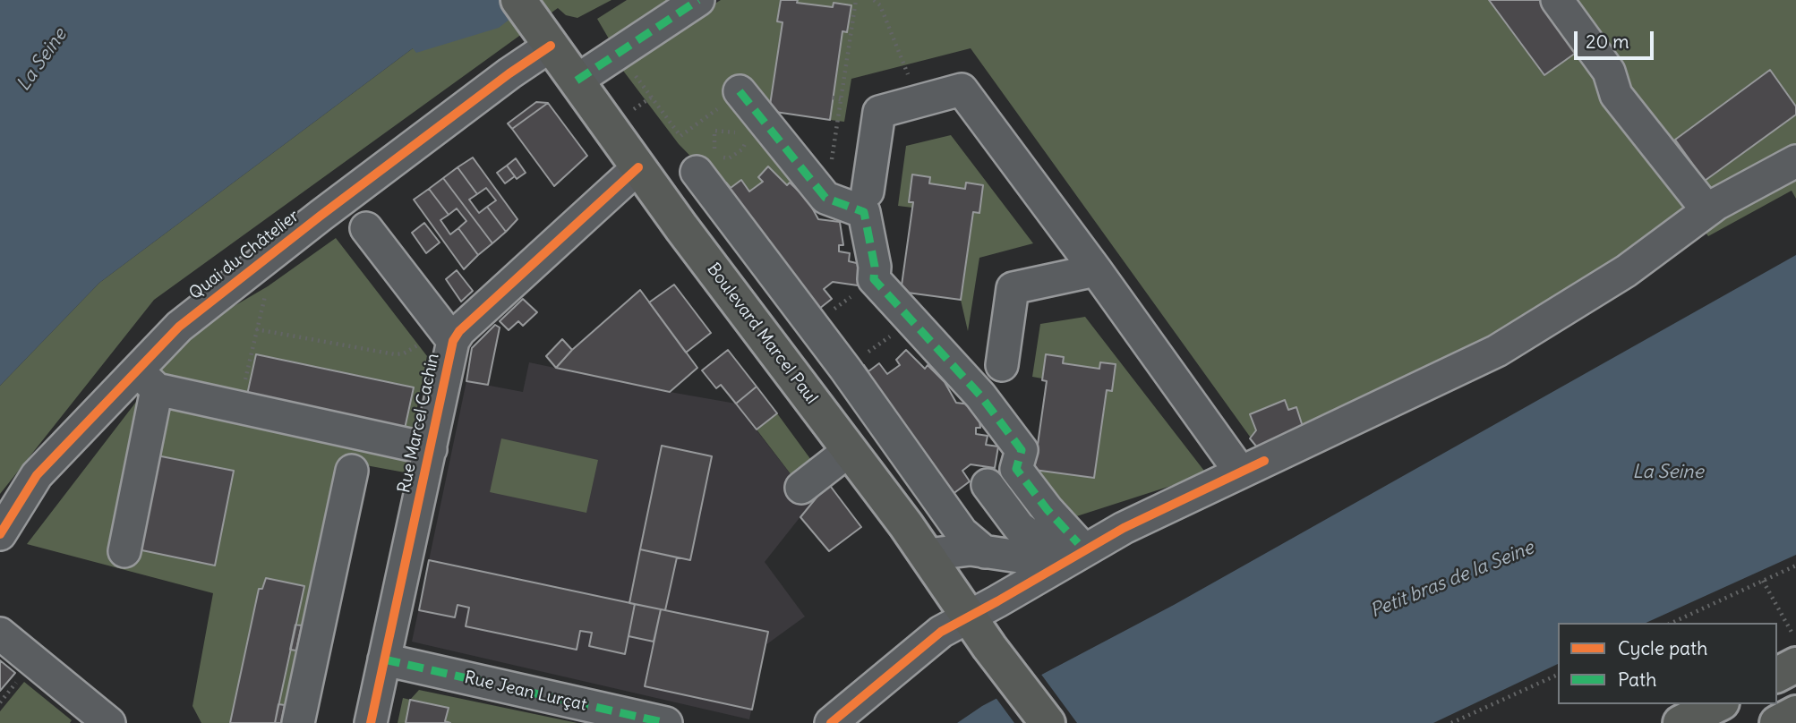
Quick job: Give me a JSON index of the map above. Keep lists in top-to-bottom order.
{
  "streets": {
    "main road": ["Boulevard Marcel Paul"],
    "street": ["Quai du Châtelier", "Rue Marcel Cachin", "Rue Jean Lurçat"]
  },
  "crossings": [
    ["Quai du Châtelier", "Boulevard Marcel Paul"],
    ["Boulevard Marcel Paul", "Rue Marcel Cachin"],
    ["Rue Marcel Cachin", "Rue Jean Lurçat"]
  ],
  "water": ["La Seine", "Petit bras de la Seine"],
  "legend": ["Cycle path", "Path"],
  "scale_bar": "20 m"
}
